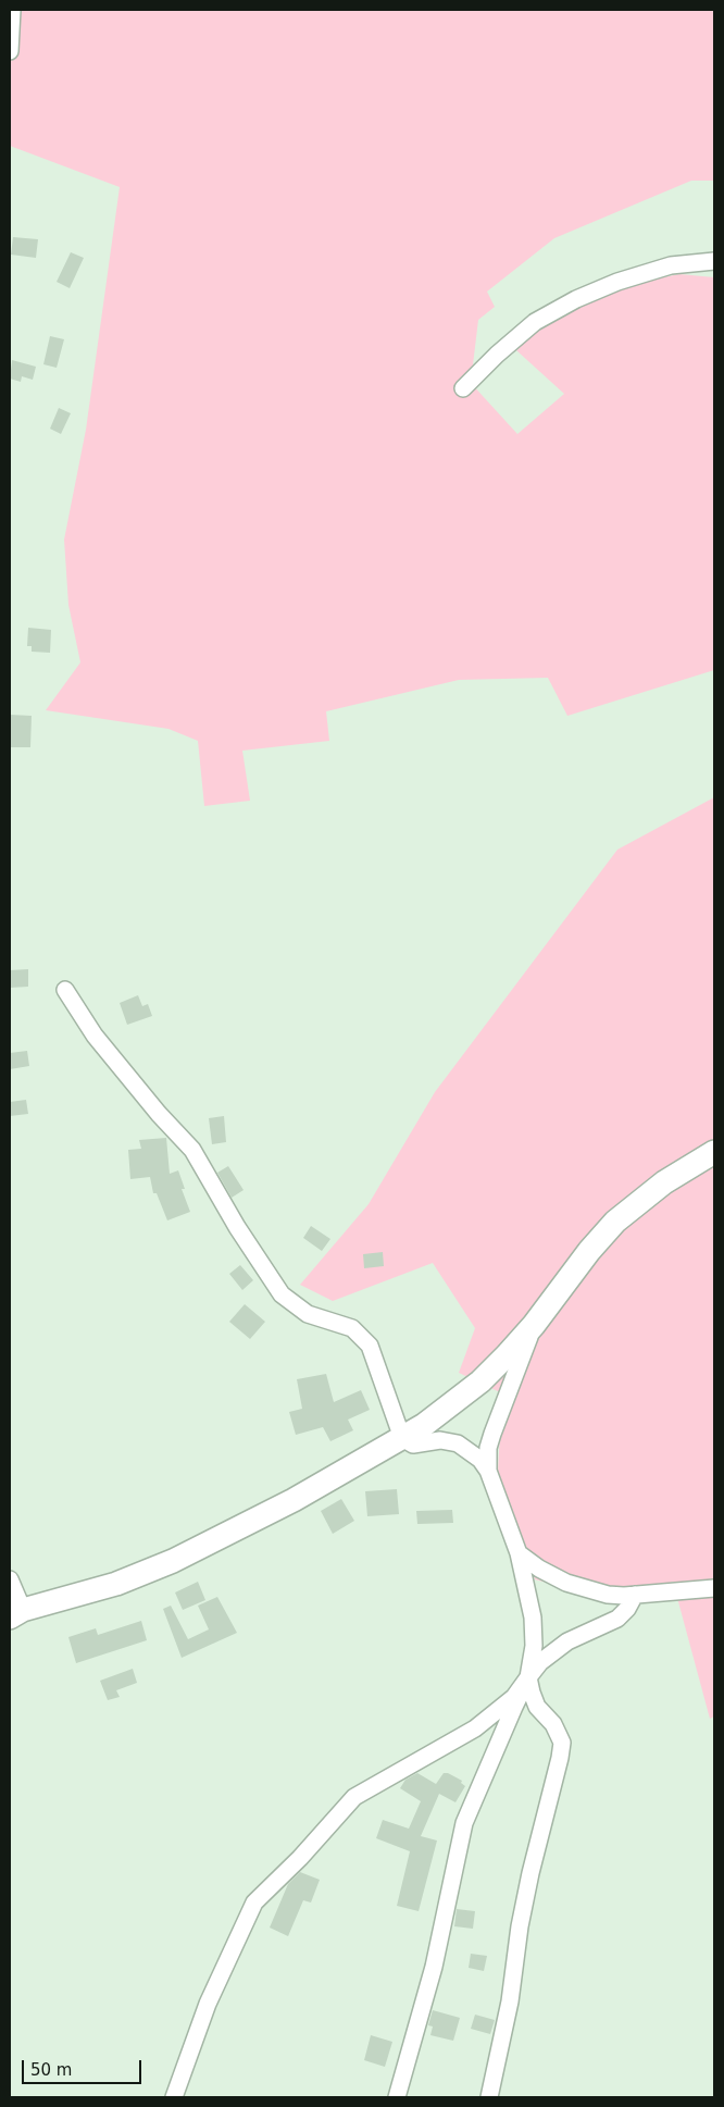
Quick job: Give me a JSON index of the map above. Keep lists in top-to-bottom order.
{
  "scale_bar": "50 m"
}
